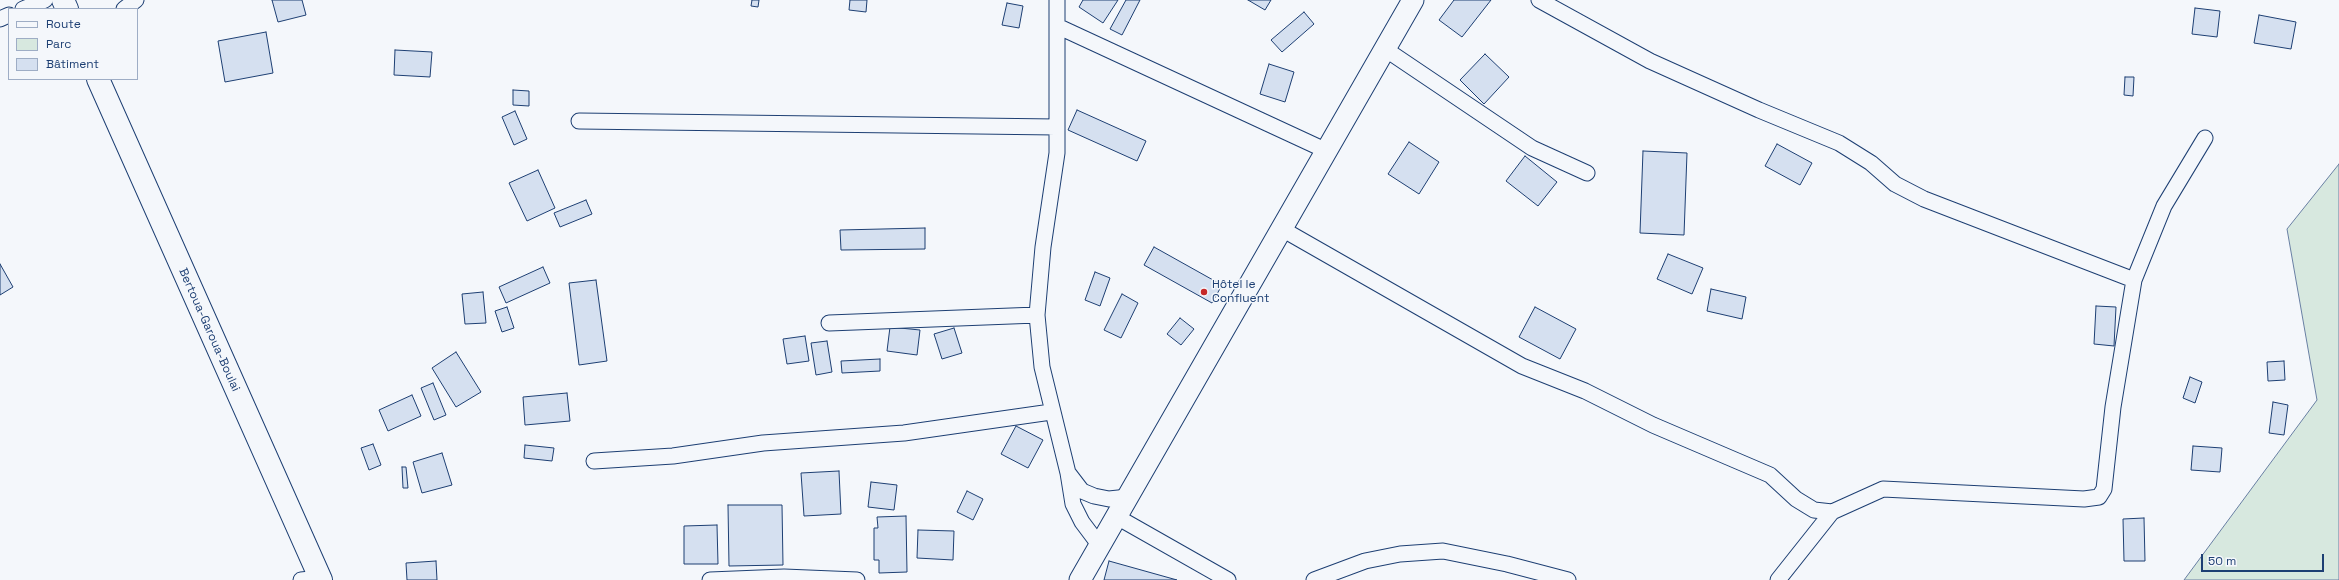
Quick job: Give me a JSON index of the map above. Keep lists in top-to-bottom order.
{
  "streets": {
    "highway": ["Bertoua-Garoua-Boulai"]
  },
  "places": ["Hôtel le Confluent"],
  "legend": ["Route", "Parc", "Bâtiment"],
  "scale_bar": "50 m"
}
